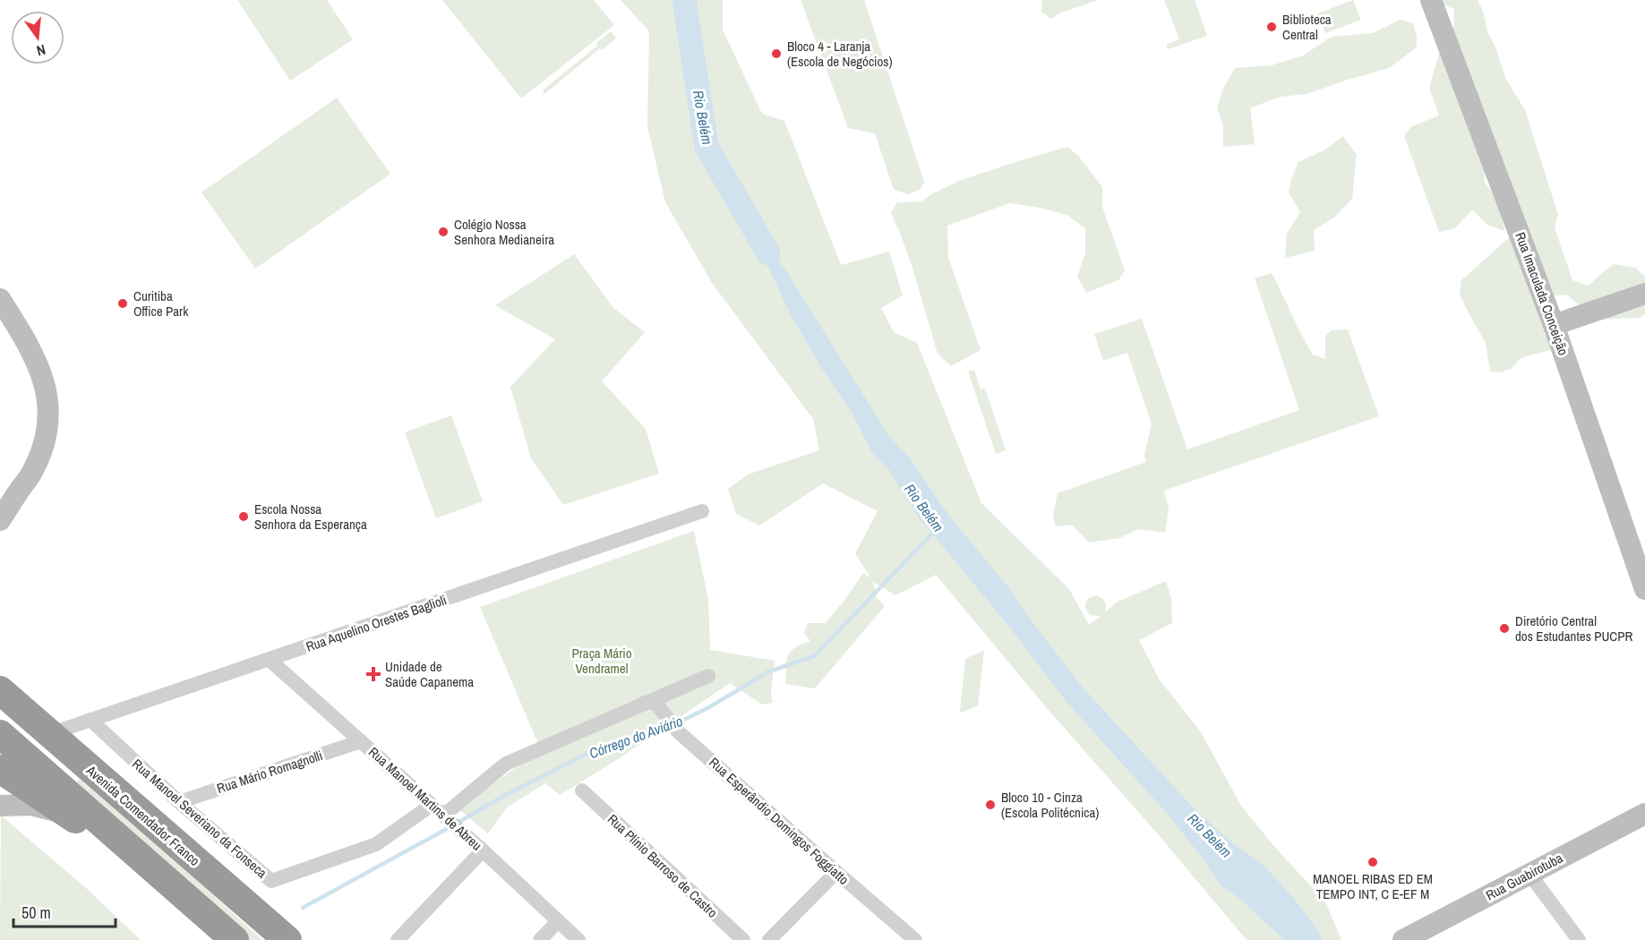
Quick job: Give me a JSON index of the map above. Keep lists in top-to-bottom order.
{
  "streets": {
    "highway": ["Avenida Comendador Franco"],
    "main road": ["Rua Imaculada Conceição", "Rua Guabirotuba"],
    "street": [
      "Rua Aquelino Orestes Baglioli",
      "Rua Mário Romagnolli",
      "Rua Manoel Martins de Abreu",
      "Rua Manoel Severiano da Fonseca",
      "Rua Esperândio Domingos Foggiatto",
      "Rua Plínio Barroso de Castro"
    ]
  },
  "crossings": [
    ["Rua Aquelino Orestes Baglioli", "Rua Manoel Martins de Abreu"],
    ["Rua Aquelino Orestes Baglioli", "Avenida Comendador Franco"],
    ["Rua Aquelino Orestes Baglioli", "Rua Manoel Severiano da Fonseca"],
    ["Rua Mário Romagnolli", "Rua Manoel Martins de Abreu"],
    ["Rua Mário Romagnolli", "Rua Manoel Severiano da Fonseca"],
    ["Rua Manoel Martins de Abreu", "Rua Manoel Severiano da Fonseca"]
  ],
  "water": ["Rio Belém", "Córrego do Aviário"],
  "parks": ["Praça Mário Vendramel"],
  "places": {
    "other": [
      "Biblioteca Central",
      "Bloco 4 - Laranja (Escola de Negócios)",
      "Colégio Nossa Senhora Medianeira",
      "Curitiba Office Park",
      "Escola Nossa Senhora da Esperança",
      "Diretório Central dos Estudantes PUCPR",
      "Bloco 10 - Cinza (Escola Politécnica)",
      "MANOEL RIBAS ED EM TEMPO INT, C E-EF M"
    ],
    "health": ["Unidade de Saúde Capanema"]
  },
  "scale_bar": "50 m",
  "north": "bottom"
}
